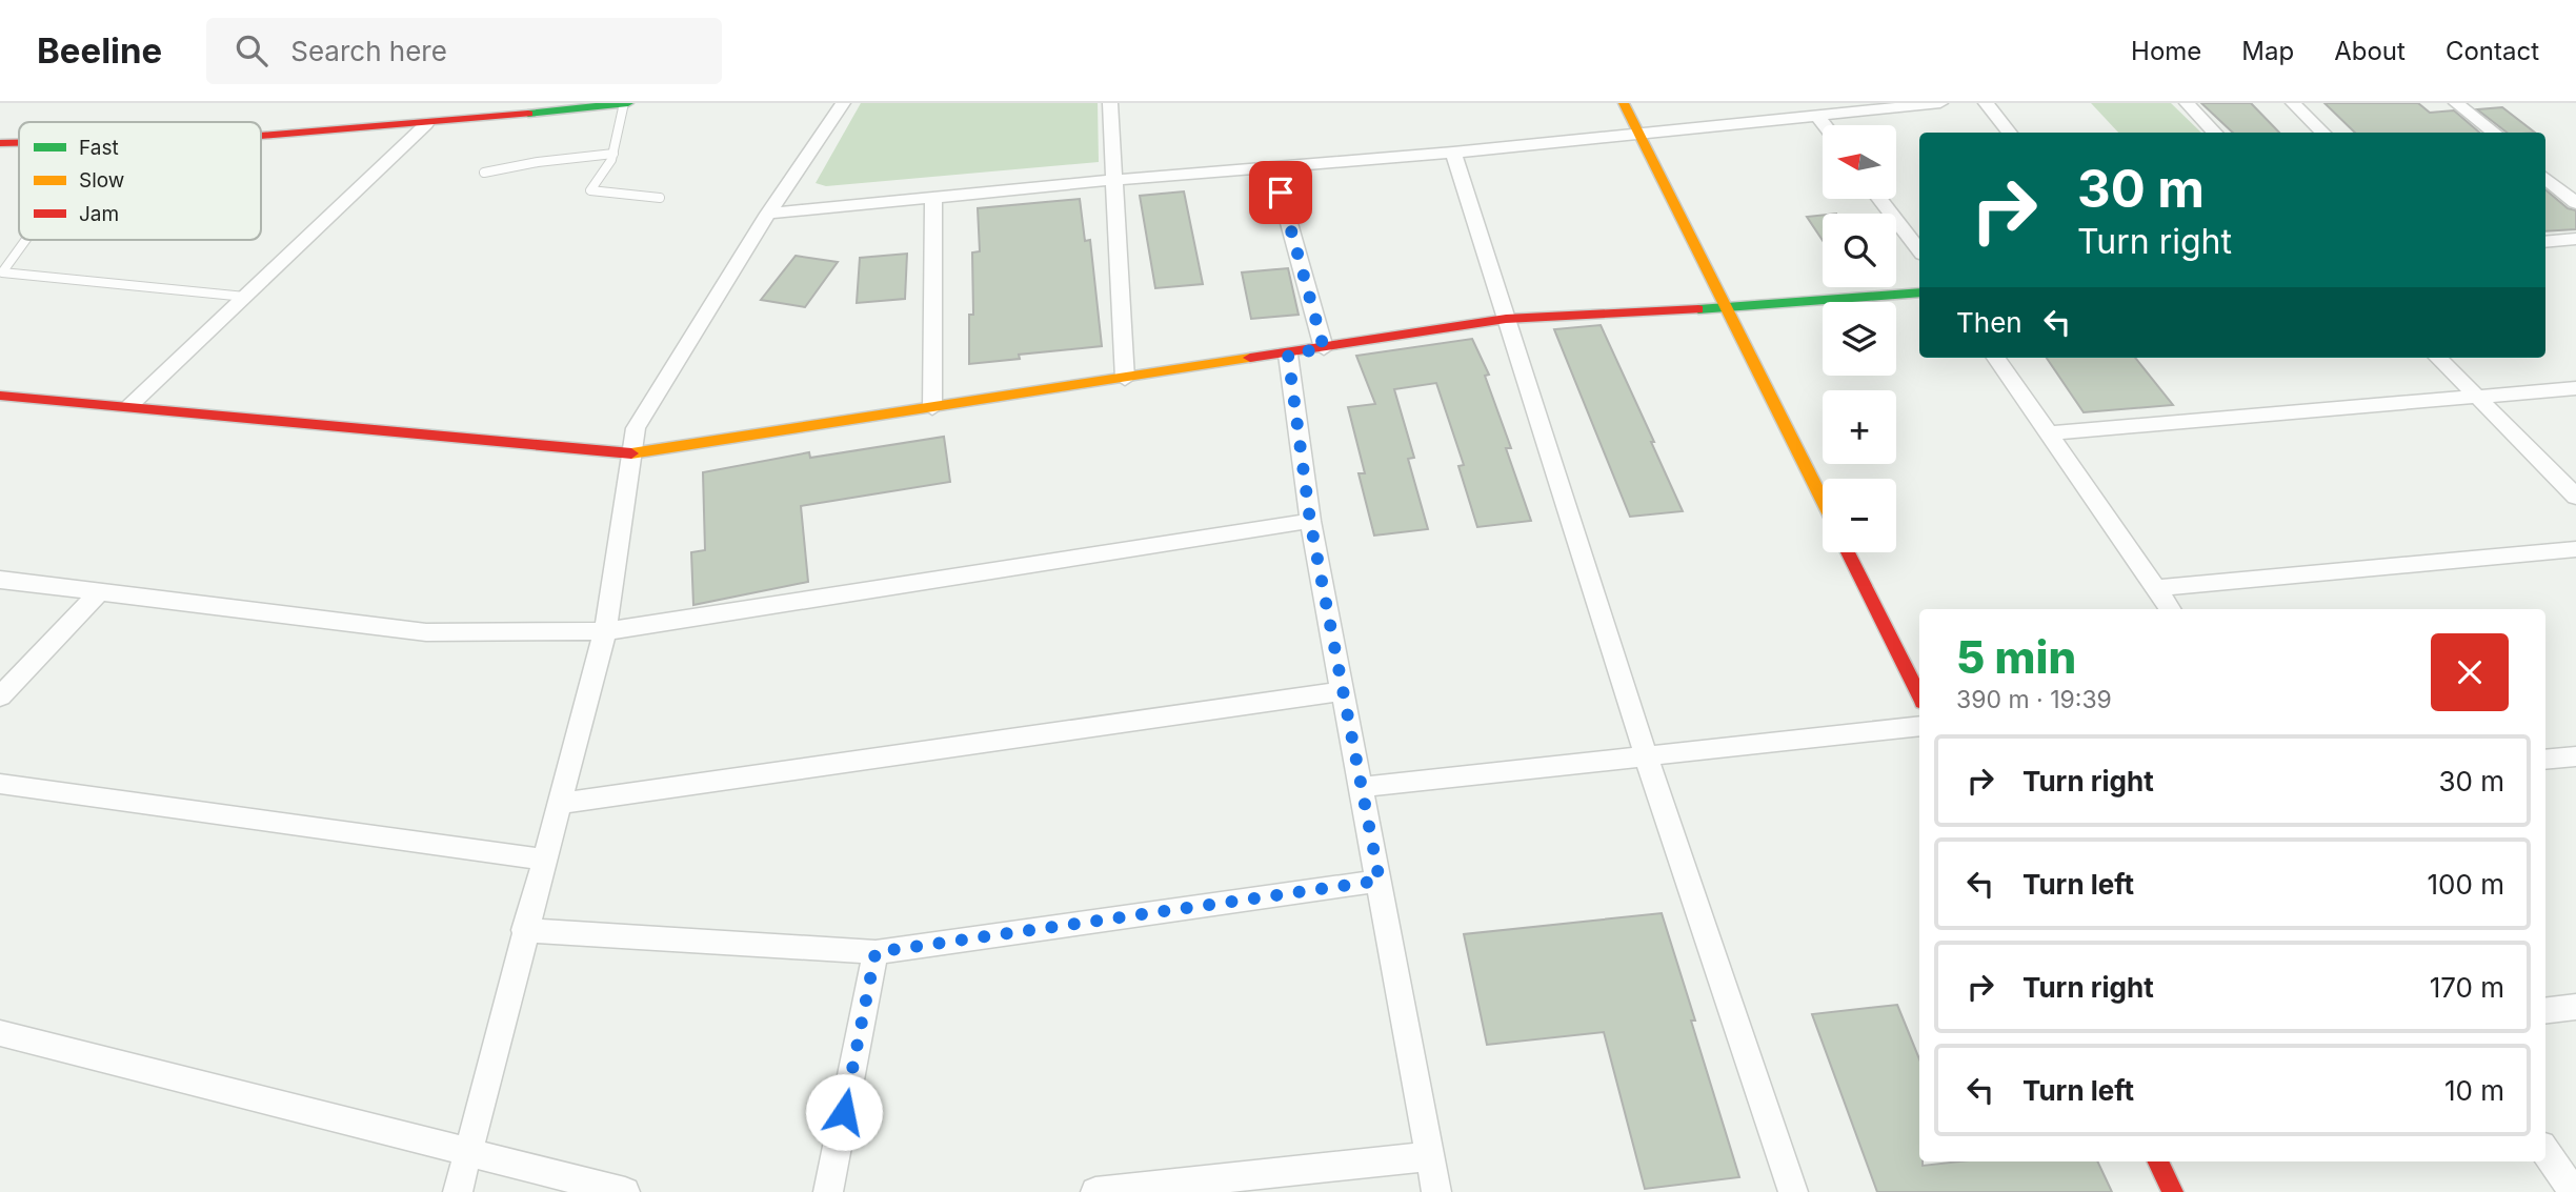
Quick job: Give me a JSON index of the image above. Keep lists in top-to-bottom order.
{
  "legend": ["Fast", "Slow", "Jam"],
  "north": "left",
  "page": {
    "header": "Beeline",
    "search": "Search here",
    "nav": [
      "Home",
      "Map",
      "About",
      "Contact"
    ],
    "map_buttons": ["+", "−"],
    "turn": ["30 m", "Turn right"],
    "then": "Then",
    "heading": ["5 min", "390 m · 19:39"],
    "list": [
      {
        "name": "Turn right",
        "value": "30 m"
      },
      {
        "name": "Turn left",
        "value": "100 m"
      },
      {
        "name": "Turn right",
        "value": "170 m"
      },
      {
        "name": "Turn left",
        "value": "10 m"
      }
    ]
  }
}
